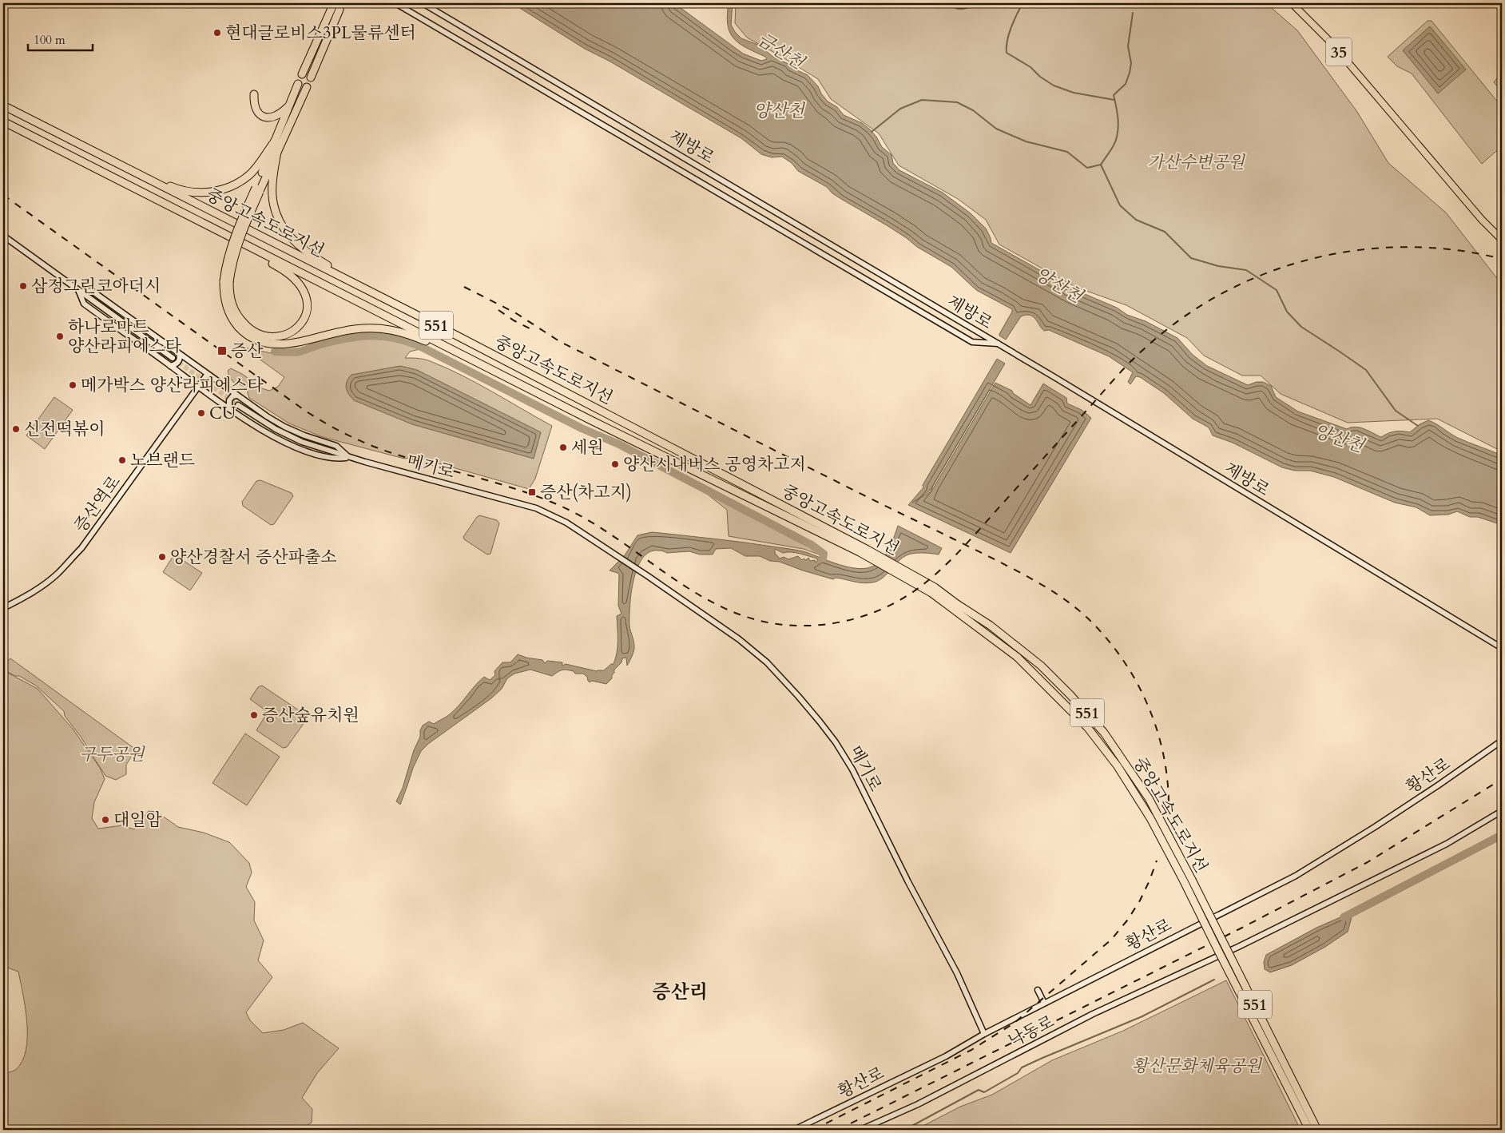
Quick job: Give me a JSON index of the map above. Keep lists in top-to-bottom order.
{
  "streets": {
    "highway": ["중앙고속도로지선", "551"],
    "main road": ["35"],
    "street": [
      "제방로",
      "메기로",
      "증산역로",
      "황산로",
      "낙동로"
    ]
  },
  "crossings": [
    ["메기로", "황산로"]
  ],
  "districts": ["증산리"],
  "water": ["금산천", "양산천"],
  "parks": ["가산수변공원", "구두공원", "황산문화체육공원"],
  "places": {
    "other": [
      "현대글로비스3PL물류센터",
      "삼정그린코아더시",
      "하나로마트 양산라피에스타",
      "메가박스 양산라피에스타",
      "CU",
      "신전떡볶이",
      "세원",
      "노브랜드",
      "양산시내버스 공영차고지",
      "양산경찰서 증산파출소",
      "증산숲유치원",
      "대일암"
    ],
    "transit": ["증산", "증산(차고지)"]
  },
  "scale_bar": "100 m"
}
